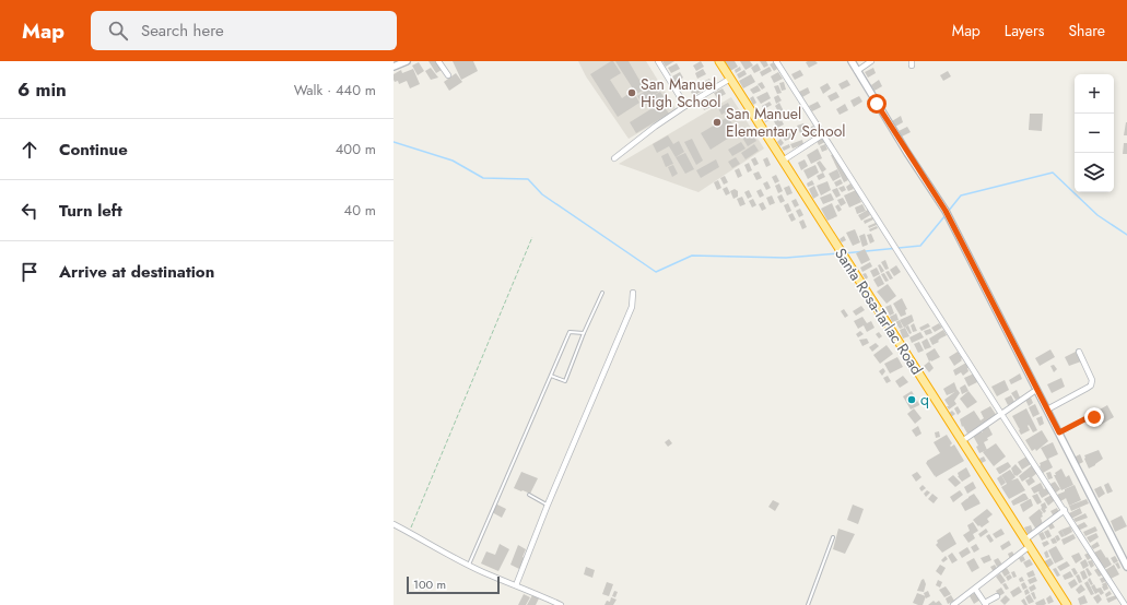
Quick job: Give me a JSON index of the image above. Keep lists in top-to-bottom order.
{
  "streets": {
    "highway": ["Santa Rosa-Tarlac Road"]
  },
  "places": ["San Manuel High School", "San Manuel Elementary School", "q"],
  "scale_bar": "100 m",
  "page": {
    "header": "Map",
    "search": "Search here",
    "nav": ["Map", "Layers", "Share"],
    "heading": ["6 min", "Walk · 440 m"],
    "map_buttons": ["+", "−"],
    "list": [
      ["Continue", "400 m"],
      ["Turn left", "40 m"],
      "Arrive at destination"
    ],
    "scale": "100 m"
  }
}
